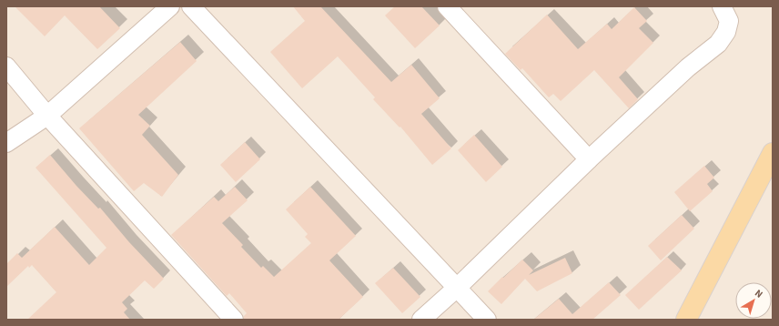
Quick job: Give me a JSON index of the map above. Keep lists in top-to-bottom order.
{
  "north": "top right"
}
